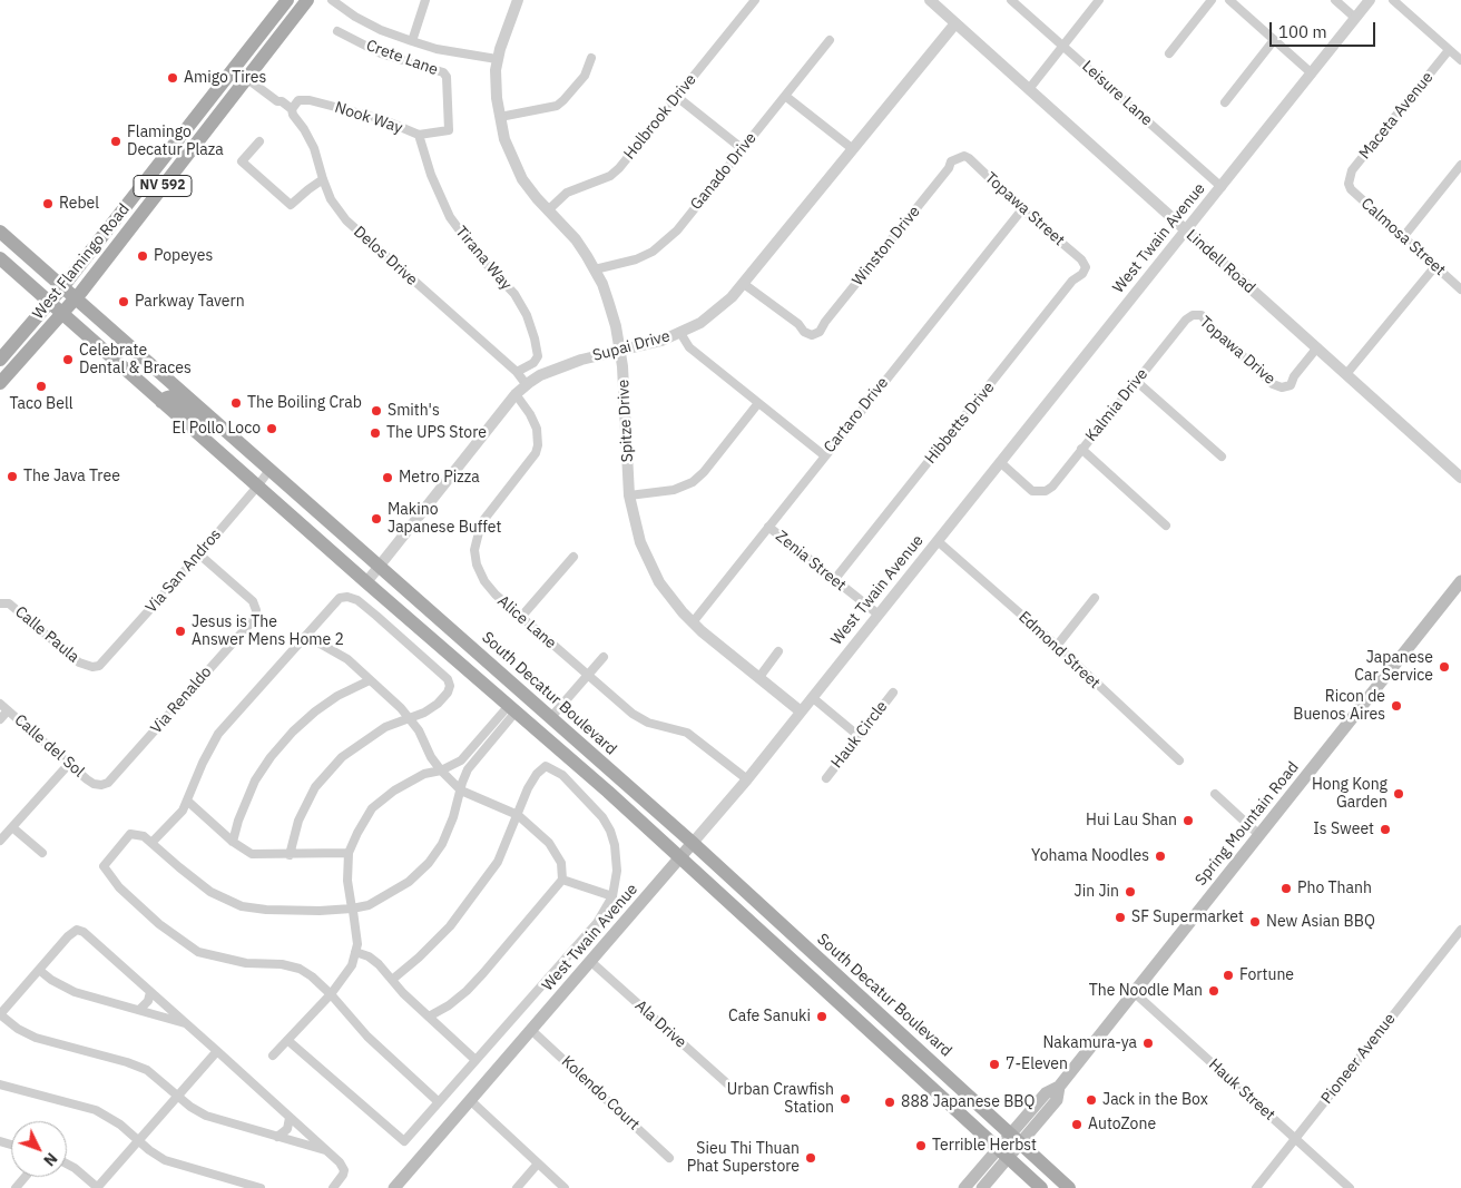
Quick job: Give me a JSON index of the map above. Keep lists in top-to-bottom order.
{
  "streets": {
    "main road": [
      "NV 592",
      "West Twain Avenue",
      "West Flamingo Road",
      "South Decatur Boulevard",
      "Spring Mountain Road"
    ],
    "street": [
      "Crete Lane",
      "Leisure Lane",
      "Maceta Avenue",
      "Holbrook Drive",
      "Nook Way",
      "Ganado Drive",
      "Topawa Street",
      "Calmosa Street",
      "Winston Drive",
      "Delos Drive",
      "Tirana Way",
      "Lindell Road",
      "Supai Drive",
      "Topawa Drive",
      "Kalmia Drive",
      "Cartaro Drive",
      "Spitze Drive",
      "Hibbetts Drive",
      "Zenia Street",
      "Via San Andros",
      "Alice Lane",
      "Calle Paula",
      "Edmond Street",
      "Via Renaldo",
      "Hauk Circle",
      "Calle del Sol",
      "Ala Drive",
      "Pioneer Avenue",
      "Hauk Street",
      "Kolendo Court"
    ]
  },
  "crossings": [
    ["Crete Lane", "Nook Way"],
    ["Leisure Lane", "West Twain Avenue"],
    ["Maceta Avenue", "Calmosa Street"],
    ["Holbrook Drive", "Spitze Drive"],
    ["Nook Way", "Delos Drive"],
    ["Nook Way", "Tirana Way"],
    ["Ganado Drive", "Spitze Drive"],
    ["Topawa Street", "Winston Drive"],
    ["Topawa Street", "Cartaro Drive"],
    ["Topawa Street", "Hibbetts Drive"],
    ["West Twain Avenue", "Lindell Road"],
    ["West Twain Avenue", "Kalmia Drive"],
    ["West Twain Avenue", "Spitze Drive"],
    ["West Twain Avenue", "Zenia Street"],
    ["West Twain Avenue", "Alice Lane"],
    ["West Twain Avenue", "Edmond Street"],
    ["West Twain Avenue", "South Decatur Boulevard"],
    ["West Twain Avenue", "Ala Drive"],
    ["West Twain Avenue", "Kolendo Court"],
    ["Winston Drive", "Supai Drive"],
    ["Delos Drive", "Tirana Way"],
    ["Delos Drive", "West Flamingo Road"],
    ["Delos Drive", "Supai Drive"],
    ["West Flamingo Road", "South Decatur Boulevard"],
    ["Lindell Road", "Supai Drive"],
    ["Lindell Road", "Topawa Drive"],
    ["Supai Drive", "Spitze Drive"],
    ["Supai Drive", "Alice Lane"],
    ["Supai Drive", "South Decatur Boulevard"],
    ["Topawa Drive", "Kalmia Drive"],
    ["Cartaro Drive", "Spitze Drive"],
    ["Cartaro Drive", "Zenia Street"],
    ["Hibbetts Drive", "Zenia Street"],
    ["Via San Andros", "Calle Paula"],
    ["Via San Andros", "South Decatur Boulevard"],
    ["Via San Andros", "Via Renaldo"],
    ["South Decatur Boulevard", "Spring Mountain Road"],
    ["Via Renaldo", "Calle del Sol"],
    ["Spring Mountain Road", "Hauk Street"],
    ["Pioneer Avenue", "Hauk Street"]
  ],
  "places": [
    "Amigo Tires",
    "Flamingo Decatur Plaza",
    "Rebel",
    "Popeyes",
    "Parkway Tavern",
    "Celebrate Dental & Braces",
    "Taco Bell",
    "The Boiling Crab",
    "Smith's",
    "El Pollo Loco",
    "The UPS Store",
    "The Java Tree",
    "Metro Pizza",
    "Makino Japanese Buffet",
    "Jesus is The Answer Mens Home 2",
    "Japanese Car Service",
    "Ricon de Buenos Aires",
    "Hong Kong Garden",
    "Hui Lau Shan",
    "Is Sweet",
    "Yohama Noodles",
    "Pho Thanh",
    "Jin Jin",
    "SF Supermarket",
    "New Asian BBQ",
    "Fortune",
    "The Noodle Man",
    "Cafe Sanuki",
    "Nakamura-ya",
    "7-Eleven",
    "Urban Crawfish Station",
    "Jack in the Box",
    "888 Japanese BBQ",
    "AutoZone",
    "Terrible Herbst",
    "Sieu Thi Thuan Phat Superstore"
  ],
  "scale_bar": "100 m",
  "north": "bottom right"
}
